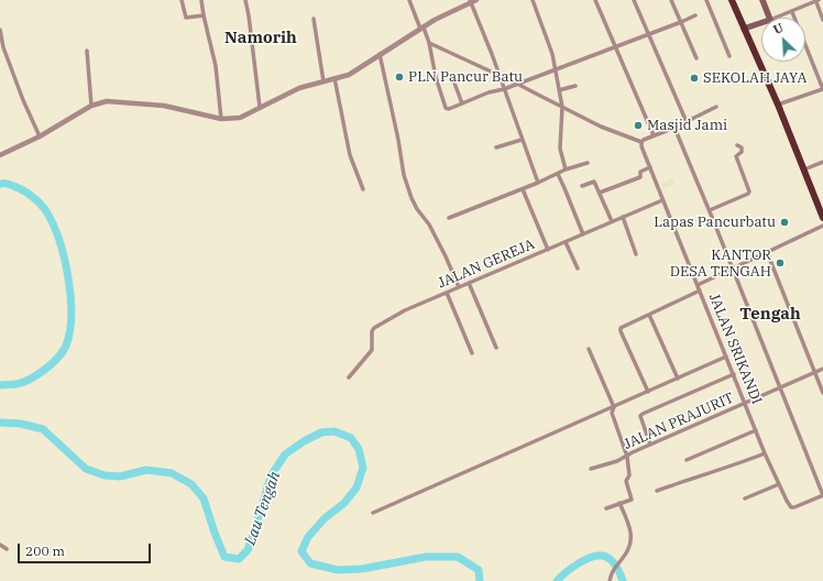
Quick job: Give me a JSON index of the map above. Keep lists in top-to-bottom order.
{
  "streets": {
    "street": ["JALAN GEREJA", "JALAN SRIKANDI", "JALAN PRAJURIT"]
  },
  "crossings": [
    ["JALAN GEREJA", "JALAN SRIKANDI"],
    ["JALAN SRIKANDI", "JALAN PRAJURIT"]
  ],
  "districts": ["Namorih", "Tengah"],
  "water": ["Lau Tengah"],
  "places": [
    "PLN Pancur Batu",
    "SEKOLAH JAYA",
    "Masjid Jami",
    "Lapas Pancurbatu",
    "KANTOR DESA TENGAH"
  ],
  "scale_bar": "200 m",
  "north": "top left"
}
